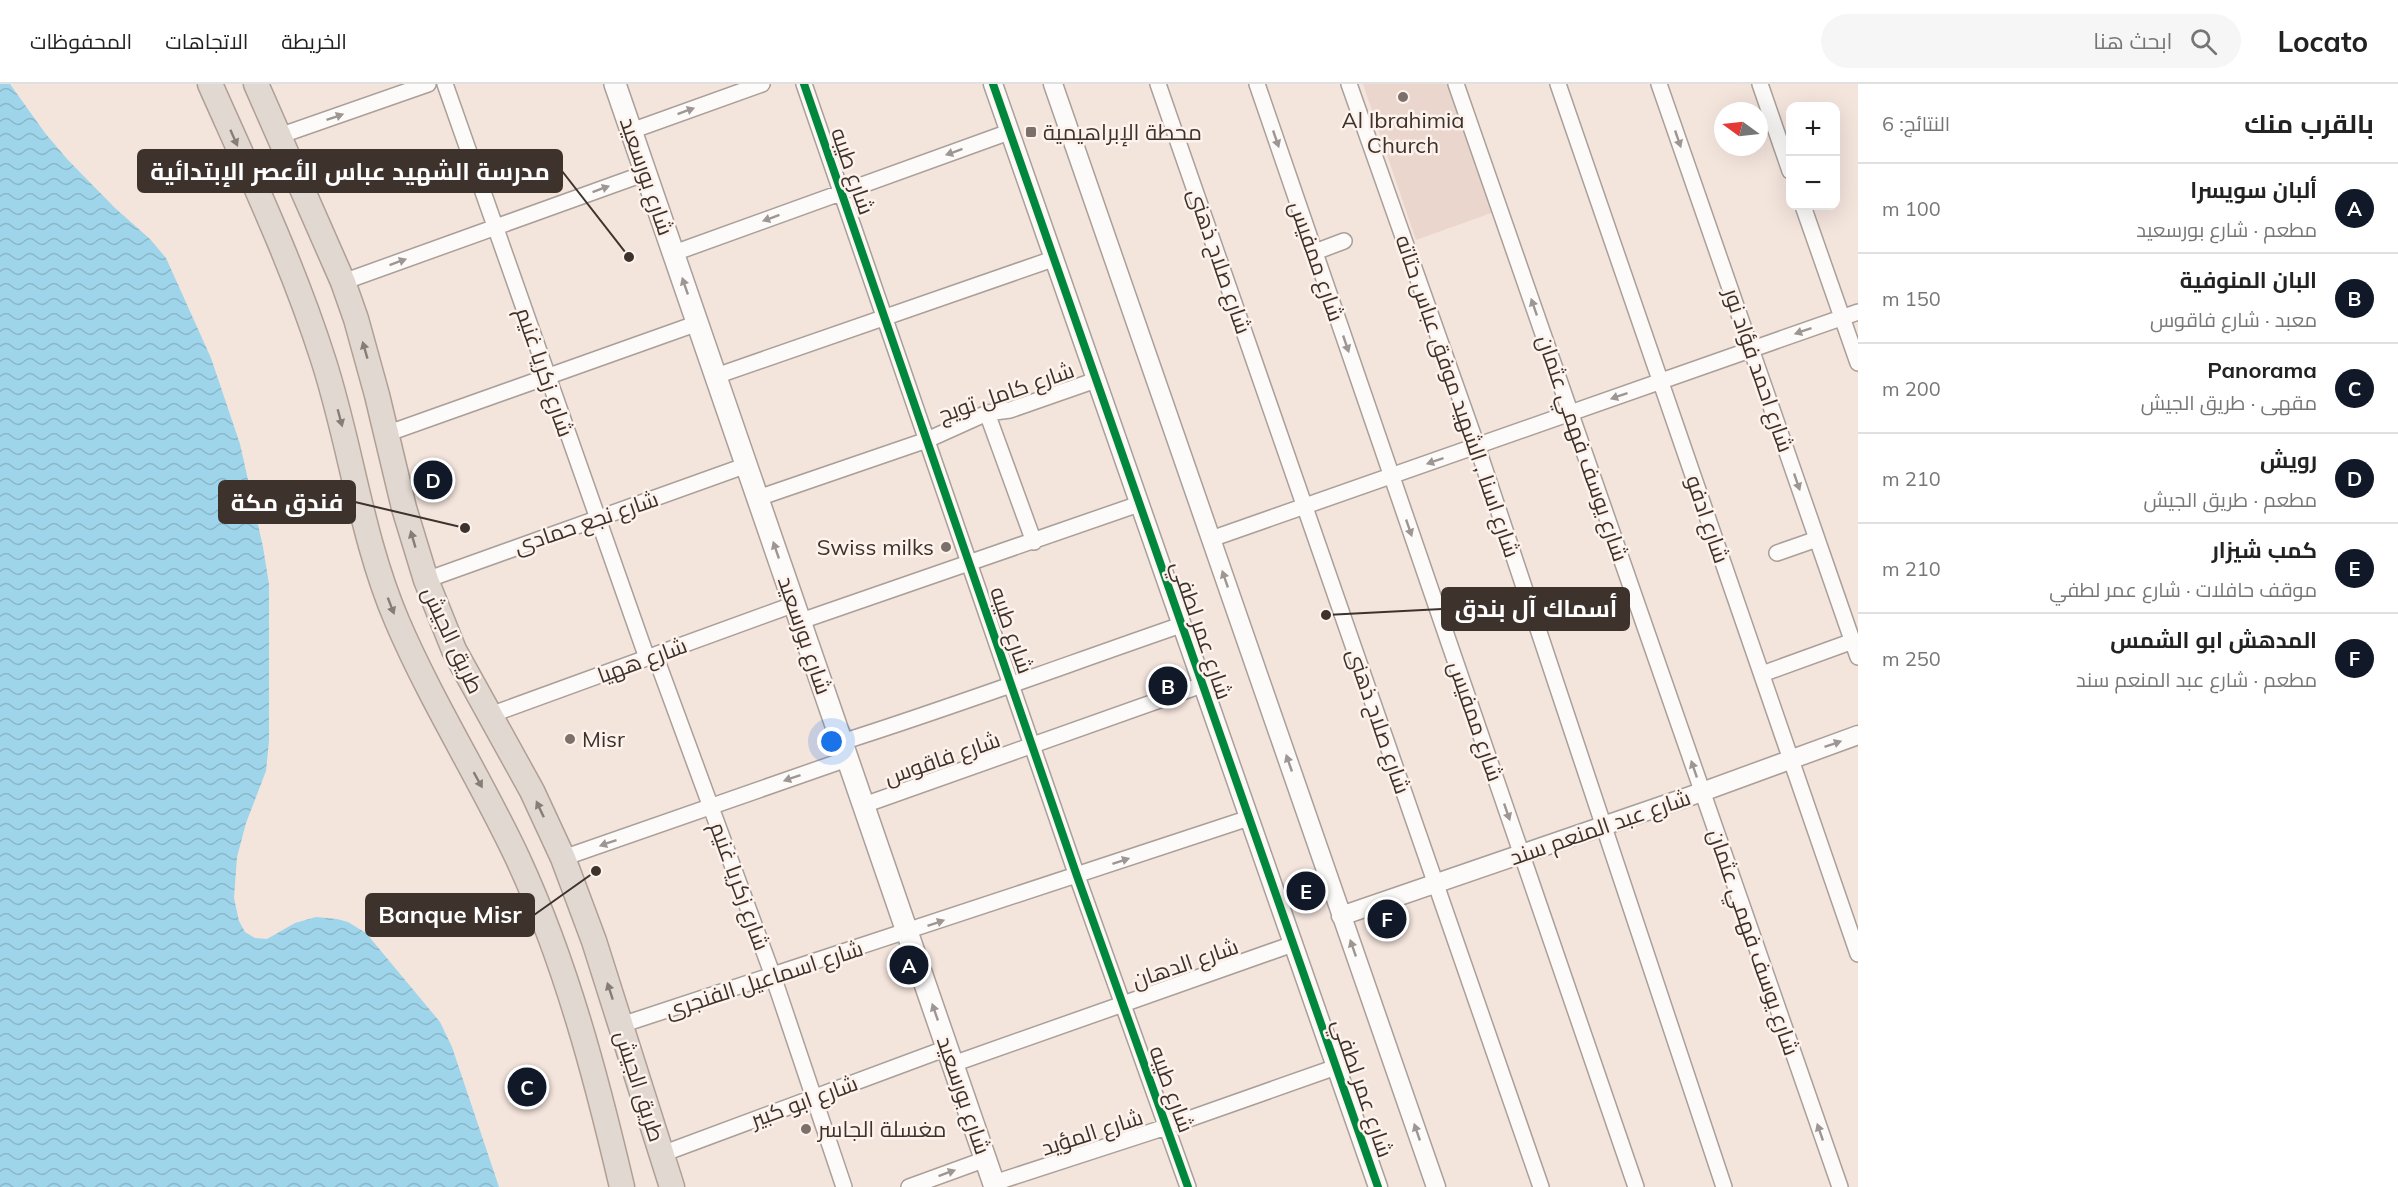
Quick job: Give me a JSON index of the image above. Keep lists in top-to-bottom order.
{
  "streets": {
    "highway": ["طريق الجيش"],
    "main road": ["شارع بورسعيد"],
    "street": [
      "شارع طيبه",
      "شارع صلاح ذهنى",
      "شارع ممفيس",
      "شارع احمد فؤاد نور",
      "شارع زكريا غنيم",
      "شارع كامل تويج",
      "شارع اسنا , الشهيد موفق عباس حتاته",
      "شارع يوسف فهمي عثمان",
      "شارع ادفو",
      "شارع نجع حمادى",
      "شارع عمر لطفي",
      "شارع ههيا",
      "شارع فاقوس",
      "شارع عبد المنعم سند",
      "شارع الدهان",
      "شارع اسماعيل الفنجرى",
      "شارع ابو كبير",
      "شارع المؤيد"
    ]
  },
  "crossings": [
    ["شارع طيبه", "شارع كامل تويج"],
    ["شارع طيبه", "شارع ههيا"],
    ["شارع طيبه", "شارع فاقوس"],
    ["شارع طيبه", "شارع الدهان"],
    ["شارع طيبه", "شارع اسماعيل الفنجرى"],
    ["شارع طيبه", "شارع المؤيد"],
    ["شارع بورسعيد", "شارع كامل تويج"],
    ["شارع بورسعيد", "شارع نجع حمادى"],
    ["شارع بورسعيد", "شارع ههيا"],
    ["شارع بورسعيد", "شارع فاقوس"],
    ["شارع بورسعيد", "شارع الدهان"],
    ["شارع بورسعيد", "شارع اسماعيل الفنجرى"],
    ["شارع بورسعيد", "شارع ابو كبير"],
    ["شارع بورسعيد", "شارع المؤيد"],
    ["شارع صلاح ذهنى", "شارع عبد المنعم سند"],
    ["شارع ممفيس", "شارع عبد المنعم سند"],
    ["شارع زكريا غنيم", "شارع نجع حمادى"],
    ["شارع زكريا غنيم", "شارع ههيا"],
    ["شارع زكريا غنيم", "شارع اسماعيل الفنجرى"],
    ["شارع زكريا غنيم", "شارع ابو كبير"],
    ["شارع كامل تويج", "شارع عمر لطفي"],
    ["شارع اسنا , الشهيد موفق عباس حتاته", "شارع عبد المنعم سند"],
    ["شارع يوسف فهمي عثمان", "شارع عبد المنعم سند"],
    ["شارع ادفو", "شارع عبد المنعم سند"],
    ["شارع نجع حمادى", "طريق الجيش"],
    ["شارع عمر لطفي", "شارع ههيا"],
    ["شارع عمر لطفي", "شارع فاقوس"],
    ["شارع عمر لطفي", "شارع عبد المنعم سند"],
    ["شارع عمر لطفي", "شارع الدهان"],
    ["شارع عمر لطفي", "شارع اسماعيل الفنجرى"],
    ["شارع عمر لطفي", "شارع المؤيد"],
    ["طريق الجيش", "شارع ههيا"],
    ["طريق الجيش", "شارع اسماعيل الفنجرى"],
    ["طريق الجيش", "شارع ابو كبير"],
    ["شارع الدهان", "شارع ابو كبير"]
  ],
  "one_way": ["شارع ممفيس", "شارع يوسف فهمي عثمان", "شارع اسماعيل الفنجرى"],
  "places": {
    "other": [
      "Al Ibrahimia Church",
      "مدرسة الشهيد عباس الأعصر الإبتدائية",
      "فندق مكة",
      "Swiss milks",
      "أسماك آل بندق",
      "Misr",
      "Banque Misr",
      "مغسلة الجاسر"
    ],
    "transit": ["محطة الإبراهيمية"]
  },
  "north": "left",
  "page": {
    "header": "Locato",
    "search": "ابحث هنا",
    "nav": ["الخريطة", "الاتجاهات", "المحفوظات"],
    "heading": ["بالقرب منك", "النتائج: 6"],
    "map_buttons": ["+", "−"],
    "list": [
      {
        "mark": "A",
        "name": "ألبان سويسرا",
        "note": "مطعم · شارع بورسعيد",
        "value": "100 m"
      },
      {
        "mark": "B",
        "name": "البان المنوفية",
        "note": "معبد · شارع فاقوس",
        "value": "150 m"
      },
      {
        "mark": "C",
        "name": "Panorama",
        "note": "مقهى · طريق الجيش",
        "value": "200 m"
      },
      {
        "mark": "D",
        "name": "رويش",
        "note": "مطعم · طريق الجيش",
        "value": "210 m"
      },
      {
        "mark": "E",
        "name": "كمب شيزار",
        "note": "موقف حافلات · شارع عمر لطفي",
        "value": "210 m"
      },
      {
        "mark": "F",
        "name": "المدهش ابو الشمس",
        "note": "مطعم · شارع عبد المنعم سند",
        "value": "250 m"
      }
    ],
    "pins": [
      "D",
      "B",
      "E",
      "F",
      "A",
      "C"
    ]
  }
}
